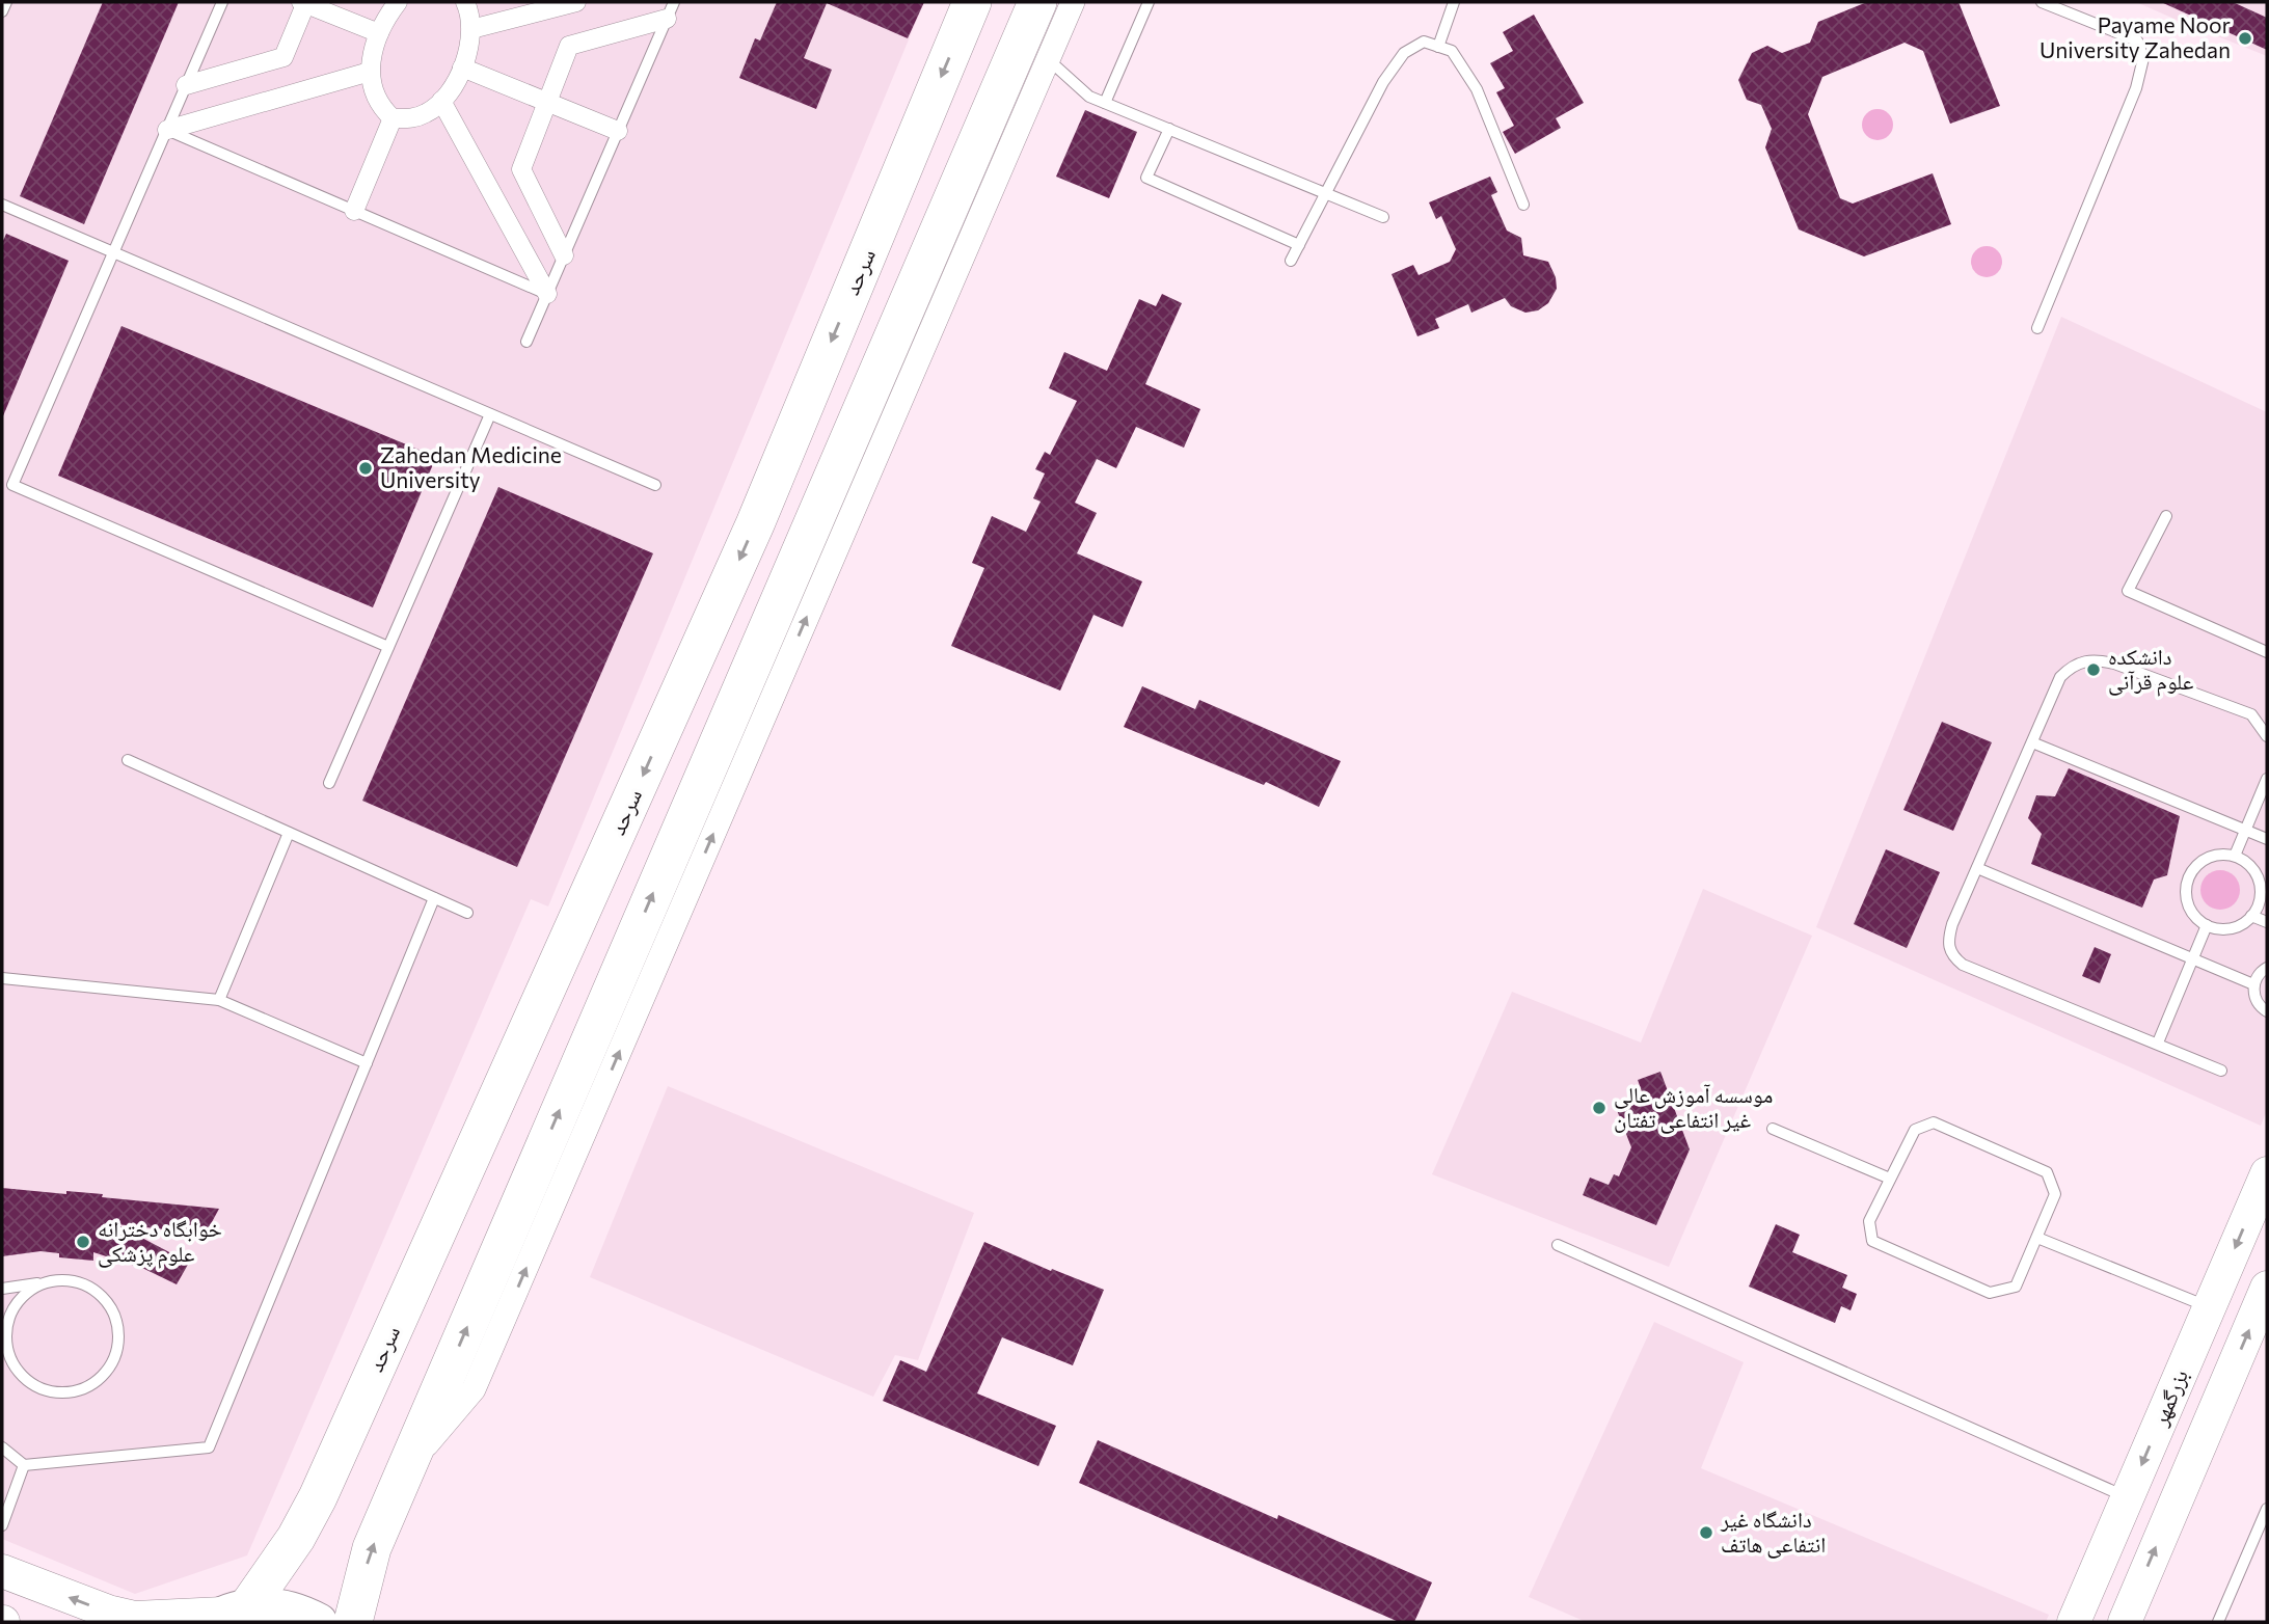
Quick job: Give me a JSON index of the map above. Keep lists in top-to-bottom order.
{
  "streets": {
    "highway": ["سرحد"],
    "main road": ["بزرگمهر"]
  },
  "places": [
    "Payame Noor University Zahedan",
    "Zahedan Medicine University",
    "دانشکده علوم قرآنی",
    "موسسه آموزش عالی غیر انتفاعی تفتان",
    "خوابگاه دخترانه علوم پزشکی",
    "دانشگاه غیر انتفاعی هاتف"
  ]
}
